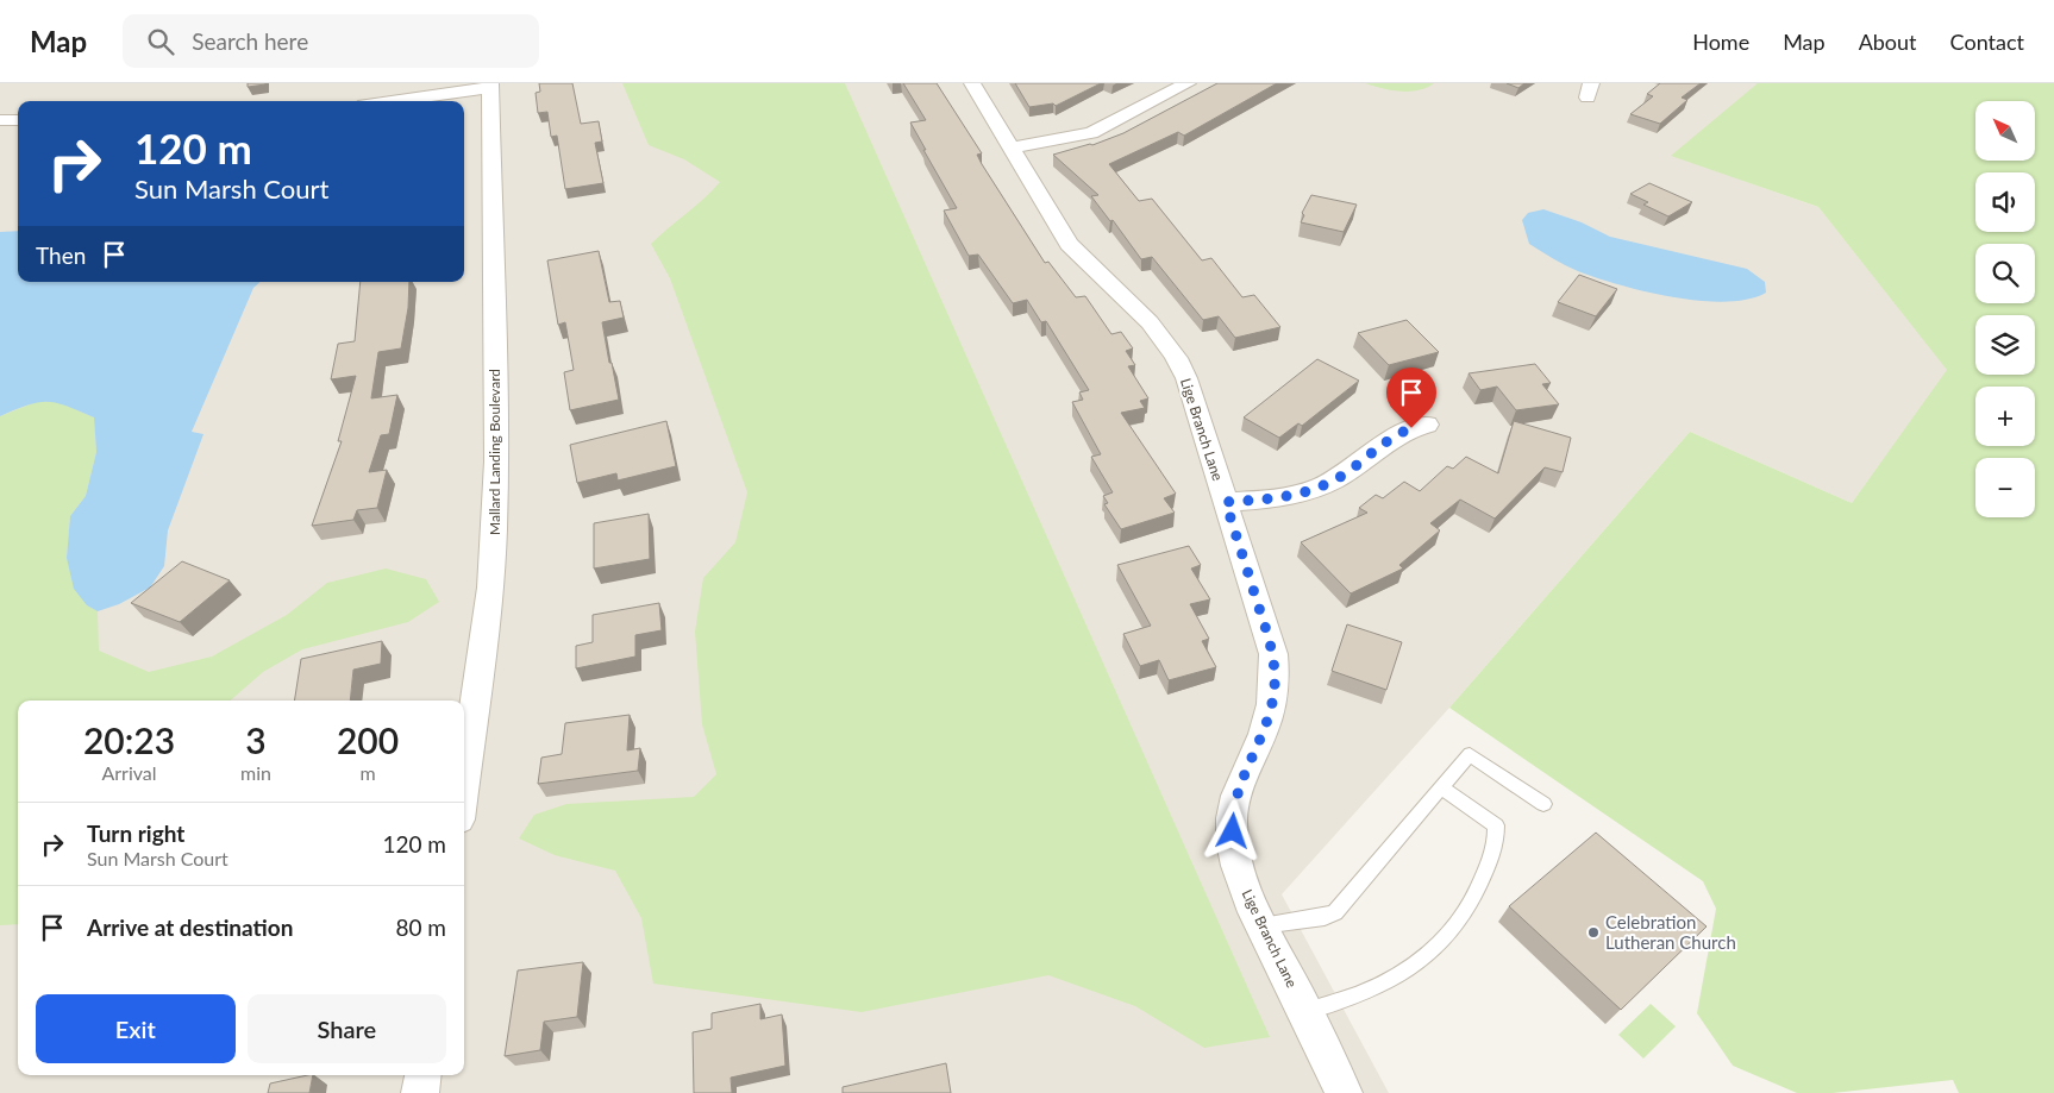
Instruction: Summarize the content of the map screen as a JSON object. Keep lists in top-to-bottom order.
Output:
{
  "streets": {
    "street": ["Lige Branch Lane", "Mallard Landing Boulevard"]
  },
  "places": ["Celebration Lutheran Church"],
  "north": "top left",
  "page": {
    "header": "Map",
    "search": "Search here",
    "nav": [
      "Home",
      "Map",
      "About",
      "Contact"
    ],
    "map_buttons": ["+", "−"],
    "turn": ["120 m", "Sun Marsh Court"],
    "then": "Then",
    "eta": [
      "20:23",
      "Arrival",
      "3",
      "min",
      "200",
      "m"
    ],
    "list": [
      {
        "name": "Turn right",
        "note": "Sun Marsh Court",
        "value": "120 m"
      },
      {
        "name": "Arrive at destination",
        "value": "80 m"
      }
    ],
    "buttons": ["Exit", "Share"]
  }
}
